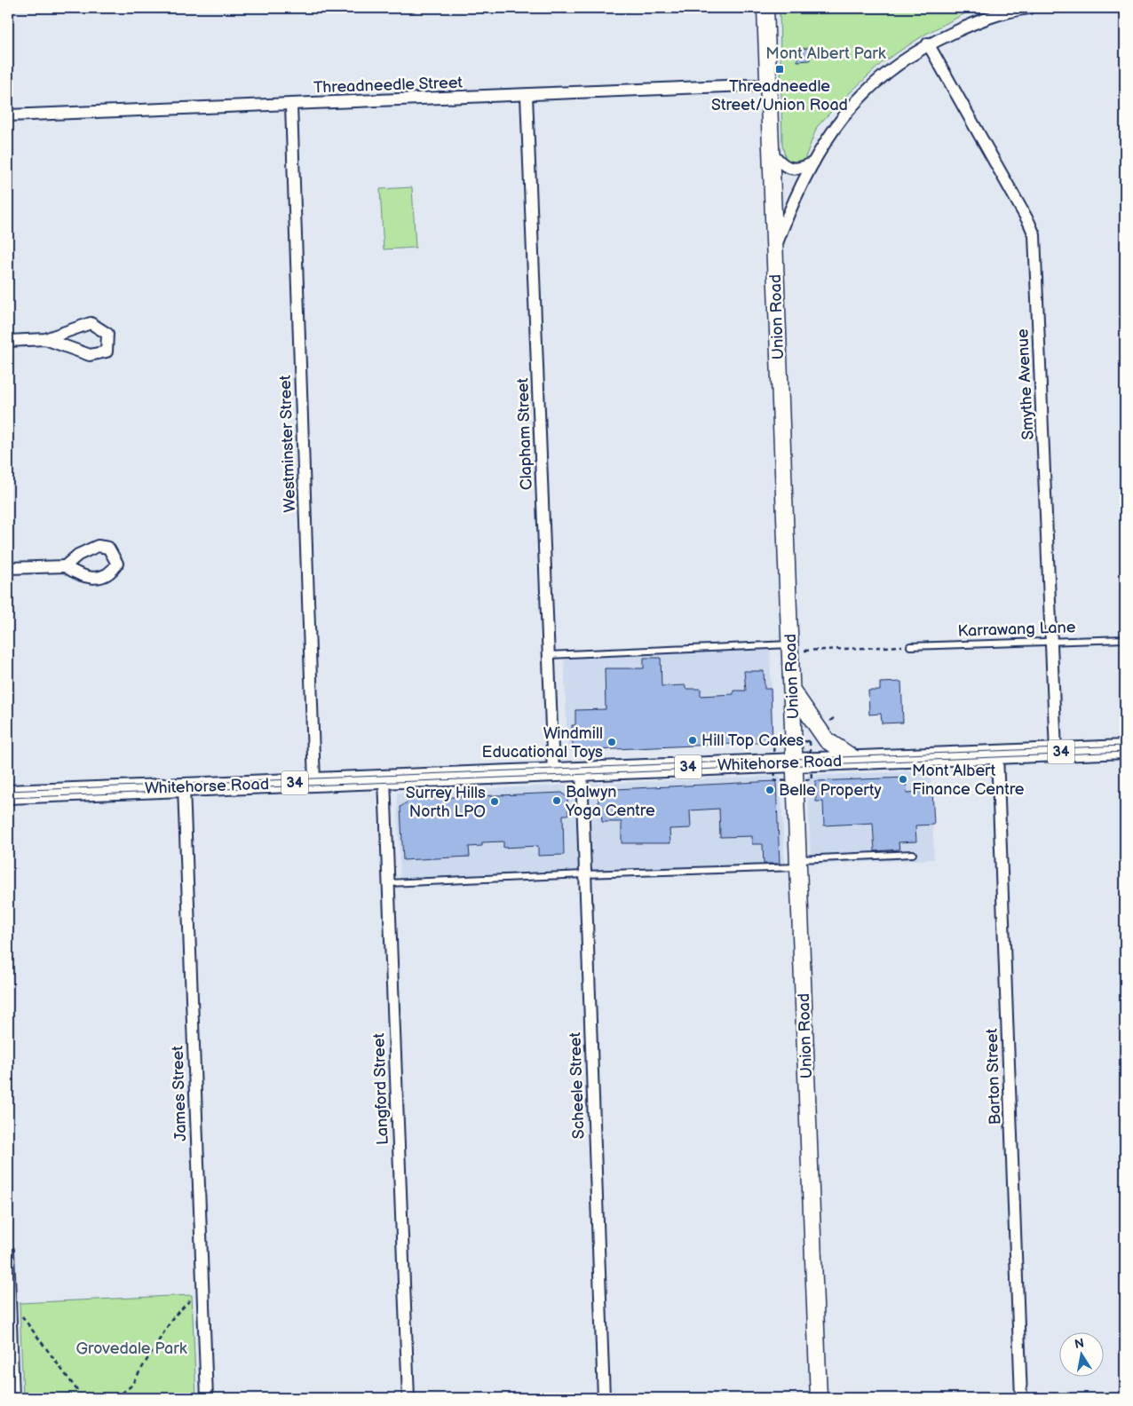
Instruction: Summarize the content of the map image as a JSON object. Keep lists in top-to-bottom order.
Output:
{
  "streets": {
    "main road": ["Union Road", "34", "Whitehorse Road"],
    "street": [
      "Threadneedle Street",
      "Smythe Avenue",
      "Clapham Street",
      "Westminster Street",
      "Barton Street",
      "Scheele Street",
      "Langford Street",
      "James Street"
    ],
    "lane": ["Karrawang Lane"]
  },
  "crossings": [
    ["Threadneedle Street", "Union Road"],
    ["Threadneedle Street", "Clapham Street"],
    ["Threadneedle Street", "Westminster Street"],
    ["Union Road", "Whitehorse Road"],
    ["Smythe Avenue", "Karrawang Lane"],
    ["Smythe Avenue", "Whitehorse Road"],
    ["Clapham Street", "Whitehorse Road"],
    ["Westminster Street", "Whitehorse Road"],
    ["Whitehorse Road", "Barton Street"],
    ["Whitehorse Road", "Scheele Street"],
    ["Whitehorse Road", "Langford Street"],
    ["Whitehorse Road", "James Street"]
  ],
  "parks": ["Mont Albert Park", "Grovedale Park"],
  "places": {
    "transit": ["Threadneedle Street/Union Road"],
    "other": [
      "Hill Top Cakes",
      "Windmill Educational Toys",
      "Mont Albert Finance Centre",
      "Belle Property",
      "Balwyn Yoga Centre",
      "Surrey Hills North LPO"
    ]
  },
  "north": "top"
}
